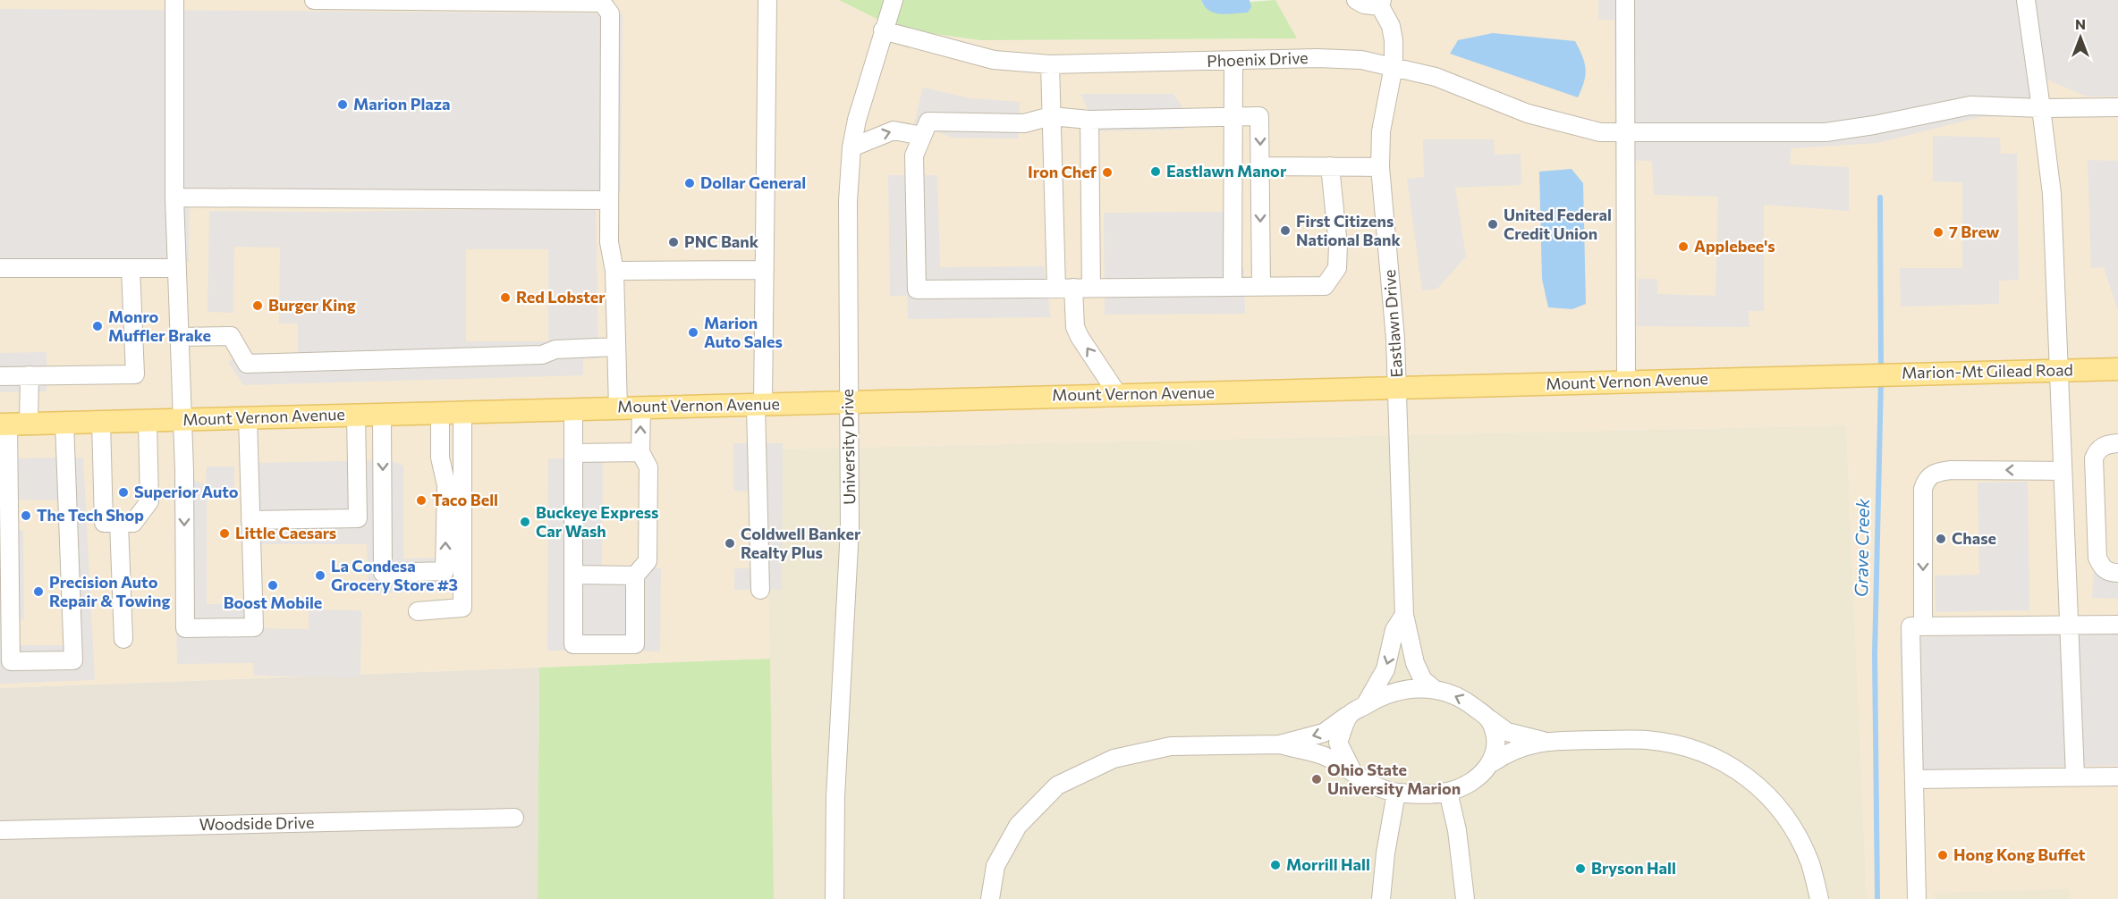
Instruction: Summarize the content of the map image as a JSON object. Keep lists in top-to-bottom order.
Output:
{
  "streets": {
    "main road": ["Marion-Mt Gilead Road", "Mount Vernon Avenue"],
    "street": [
      "Phoenix Drive",
      "Eastlawn Drive",
      "University Drive",
      "Woodside Drive"
    ]
  },
  "crossings": [
    ["Phoenix Drive", "Eastlawn Drive"],
    ["Phoenix Drive", "University Drive"],
    ["Eastlawn Drive", "Mount Vernon Avenue"],
    ["Marion-Mt Gilead Road", "Mount Vernon Avenue"],
    ["Mount Vernon Avenue", "University Drive"]
  ],
  "water": ["Grave Creek"],
  "places": [
    "Marion Plaza",
    "Eastlawn Manor",
    "Iron Chef",
    "Dollar General",
    "United Federal Credit Union",
    "First Citizens National Bank",
    "7 Brew",
    "PNC Bank",
    "Applebee's",
    "Red Lobster",
    "Burger King",
    "Monro Muffler Brake",
    "Marion Auto Sales",
    "Superior Auto",
    "Taco Bell",
    "The Tech Shop",
    "Buckeye Express Car Wash",
    "Little Caesars",
    "Chase",
    "Coldwell Banker Realty Plus",
    "La Condesa Grocery Store #3",
    "Boost Mobile",
    "Precision Auto Repair & Towing",
    "Ohio State University Marion",
    "Hong Kong Buffet",
    "Morrill Hall",
    "Bryson Hall"
  ],
  "north": "top"
}
